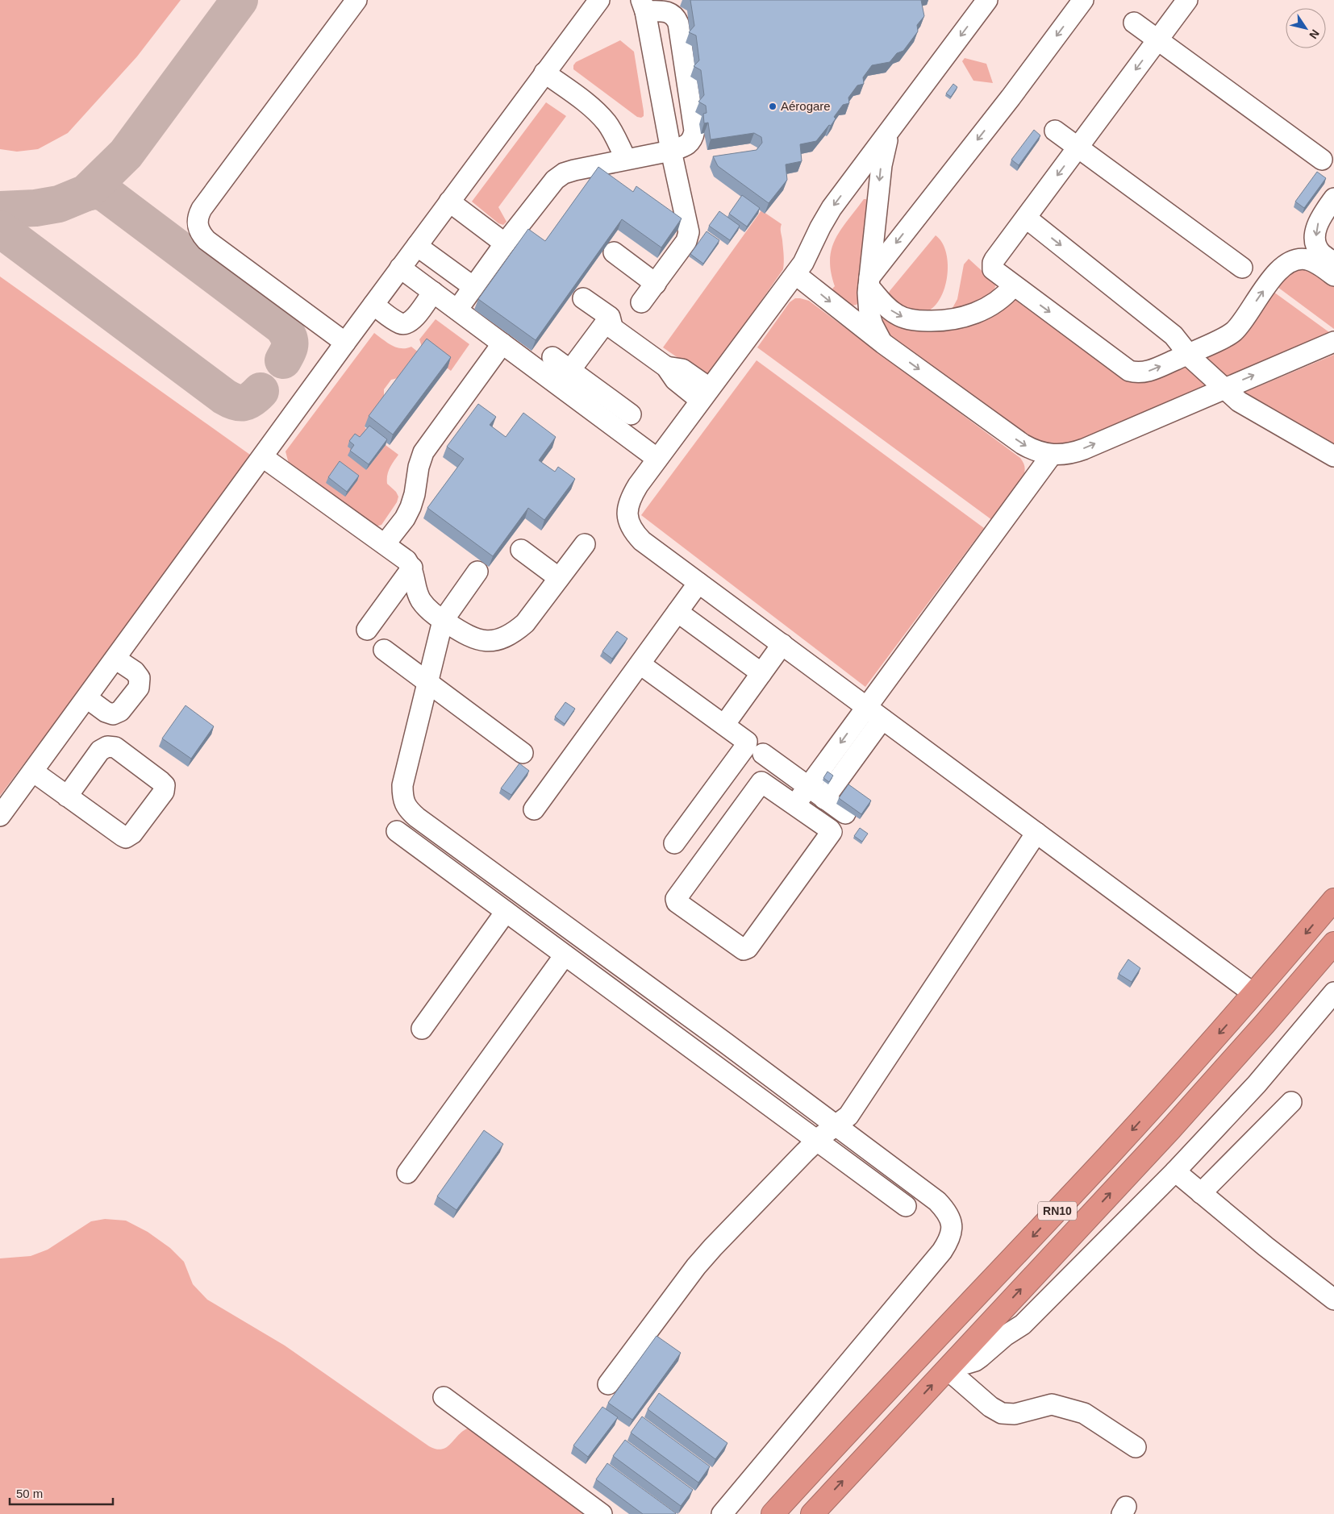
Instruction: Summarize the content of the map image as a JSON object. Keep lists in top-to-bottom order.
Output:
{
  "streets": {
    "highway": ["RN10"]
  },
  "places": ["Aérogare"],
  "scale_bar": "50 m",
  "north": "bottom right"
}
